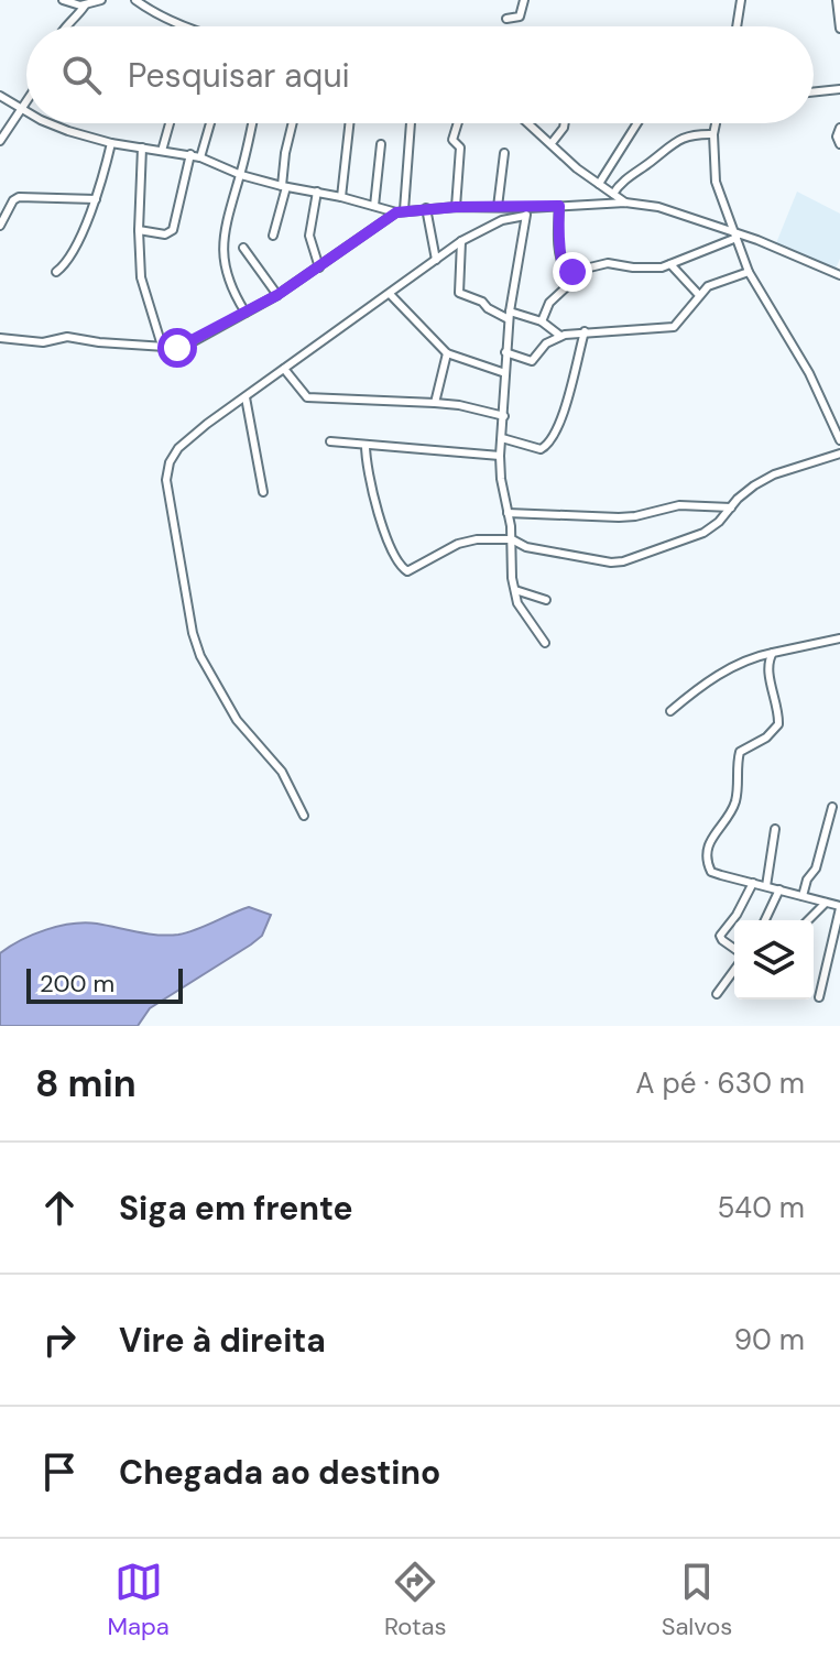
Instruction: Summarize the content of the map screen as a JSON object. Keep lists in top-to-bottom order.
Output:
{
  "scale_bar": "200 m",
  "page": {
    "search": "Pesquisar aqui",
    "scale": "200 m",
    "heading": ["8 min", "A pé · 630 m"],
    "list": [
      ["Siga em frente", "540 m"],
      ["Vire à direita", "90 m"],
      "Chegada ao destino"
    ],
    "nav": ["Mapa", "Rotas", "Salvos"]
  }
}
